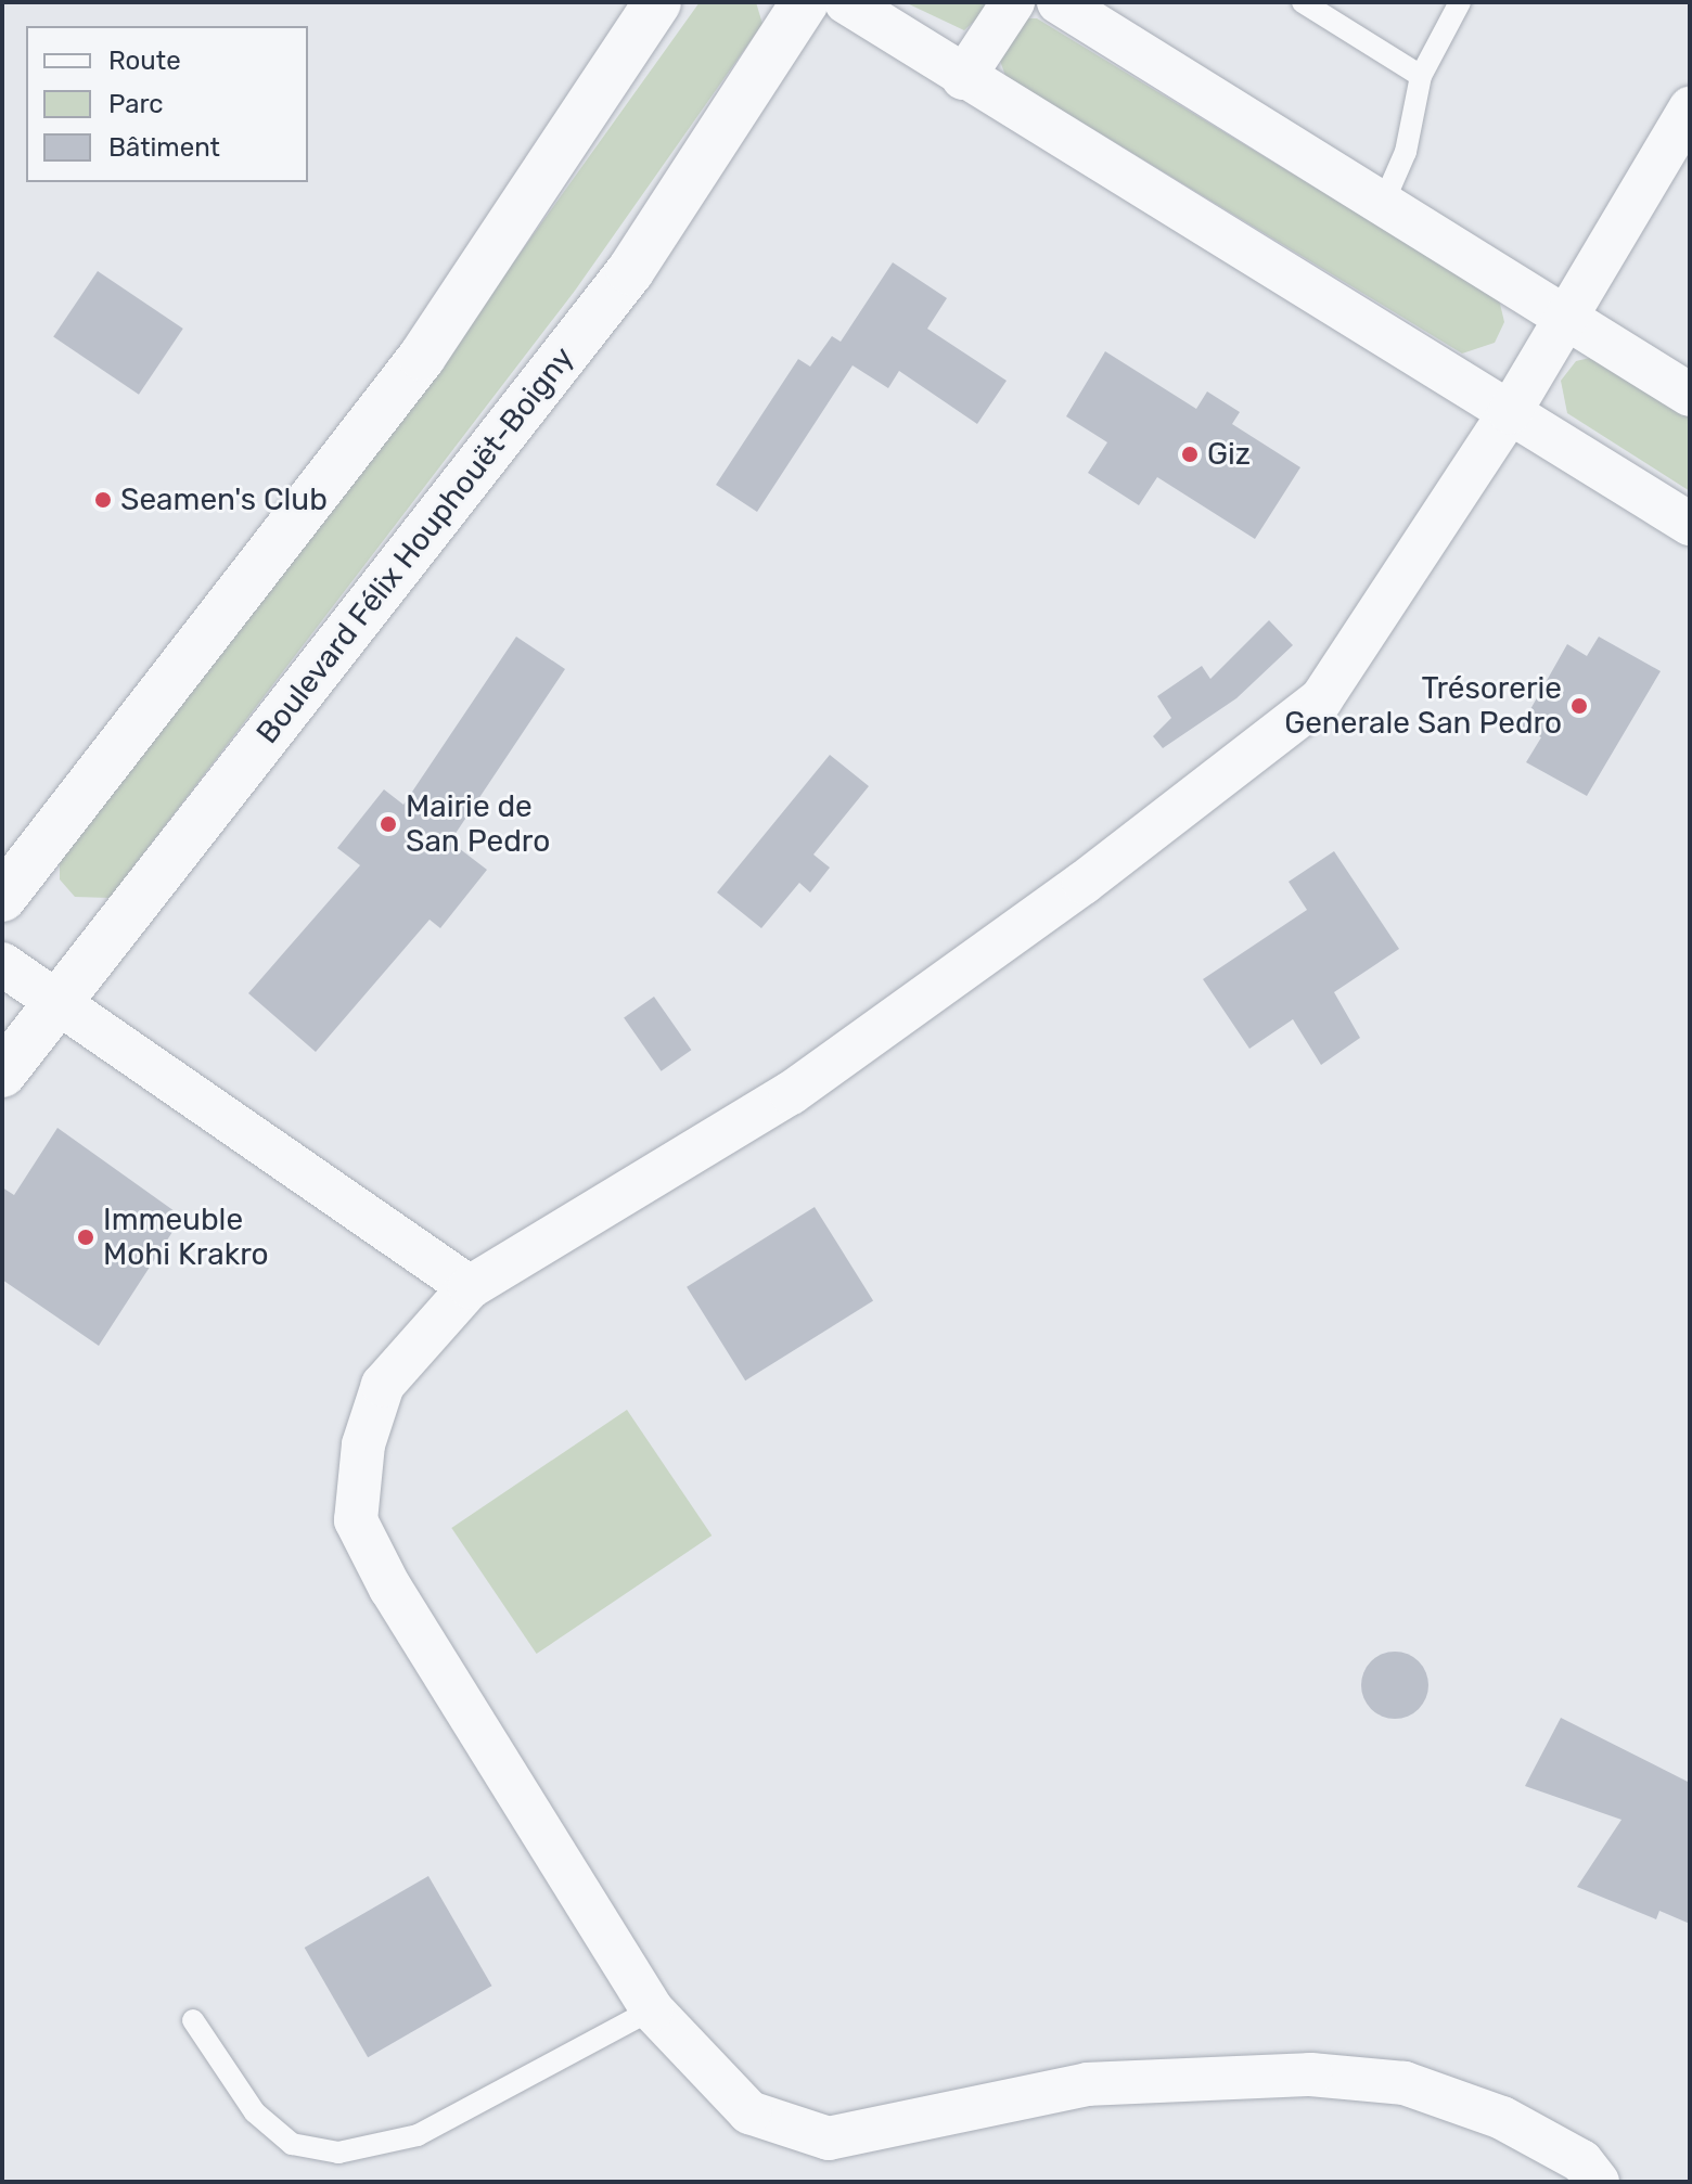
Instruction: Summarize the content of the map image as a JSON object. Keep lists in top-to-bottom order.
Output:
{
  "streets": {
    "street": ["Boulevard Félix Houphouët-Boigny"]
  },
  "places": [
    "Giz",
    "Seamen's Club",
    "Trésorerie Generale San Pedro",
    "Mairie de San Pedro",
    "Immeuble Mohi Krakro"
  ],
  "legend": ["Route", "Parc", "Bâtiment"]
}
